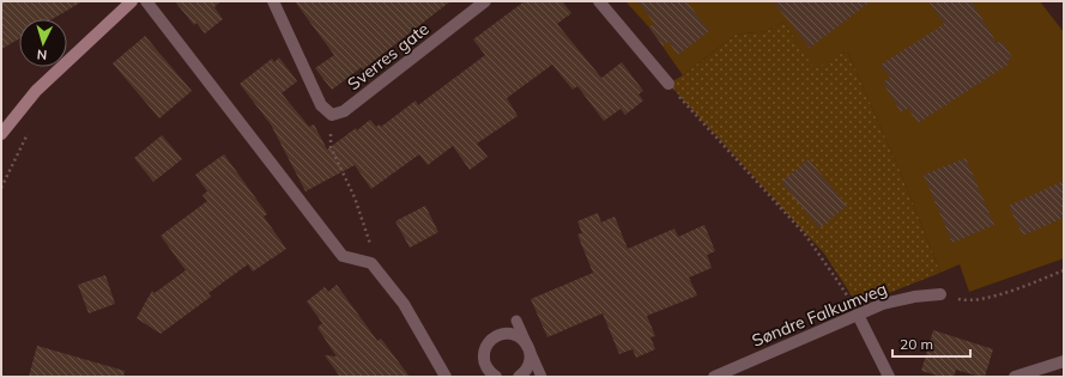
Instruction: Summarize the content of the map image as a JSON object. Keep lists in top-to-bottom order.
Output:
{
  "streets": {
    "street": ["Sverres gate", "Søndre Falkumveg"]
  },
  "scale_bar": "20 m",
  "north": "bottom"
}
